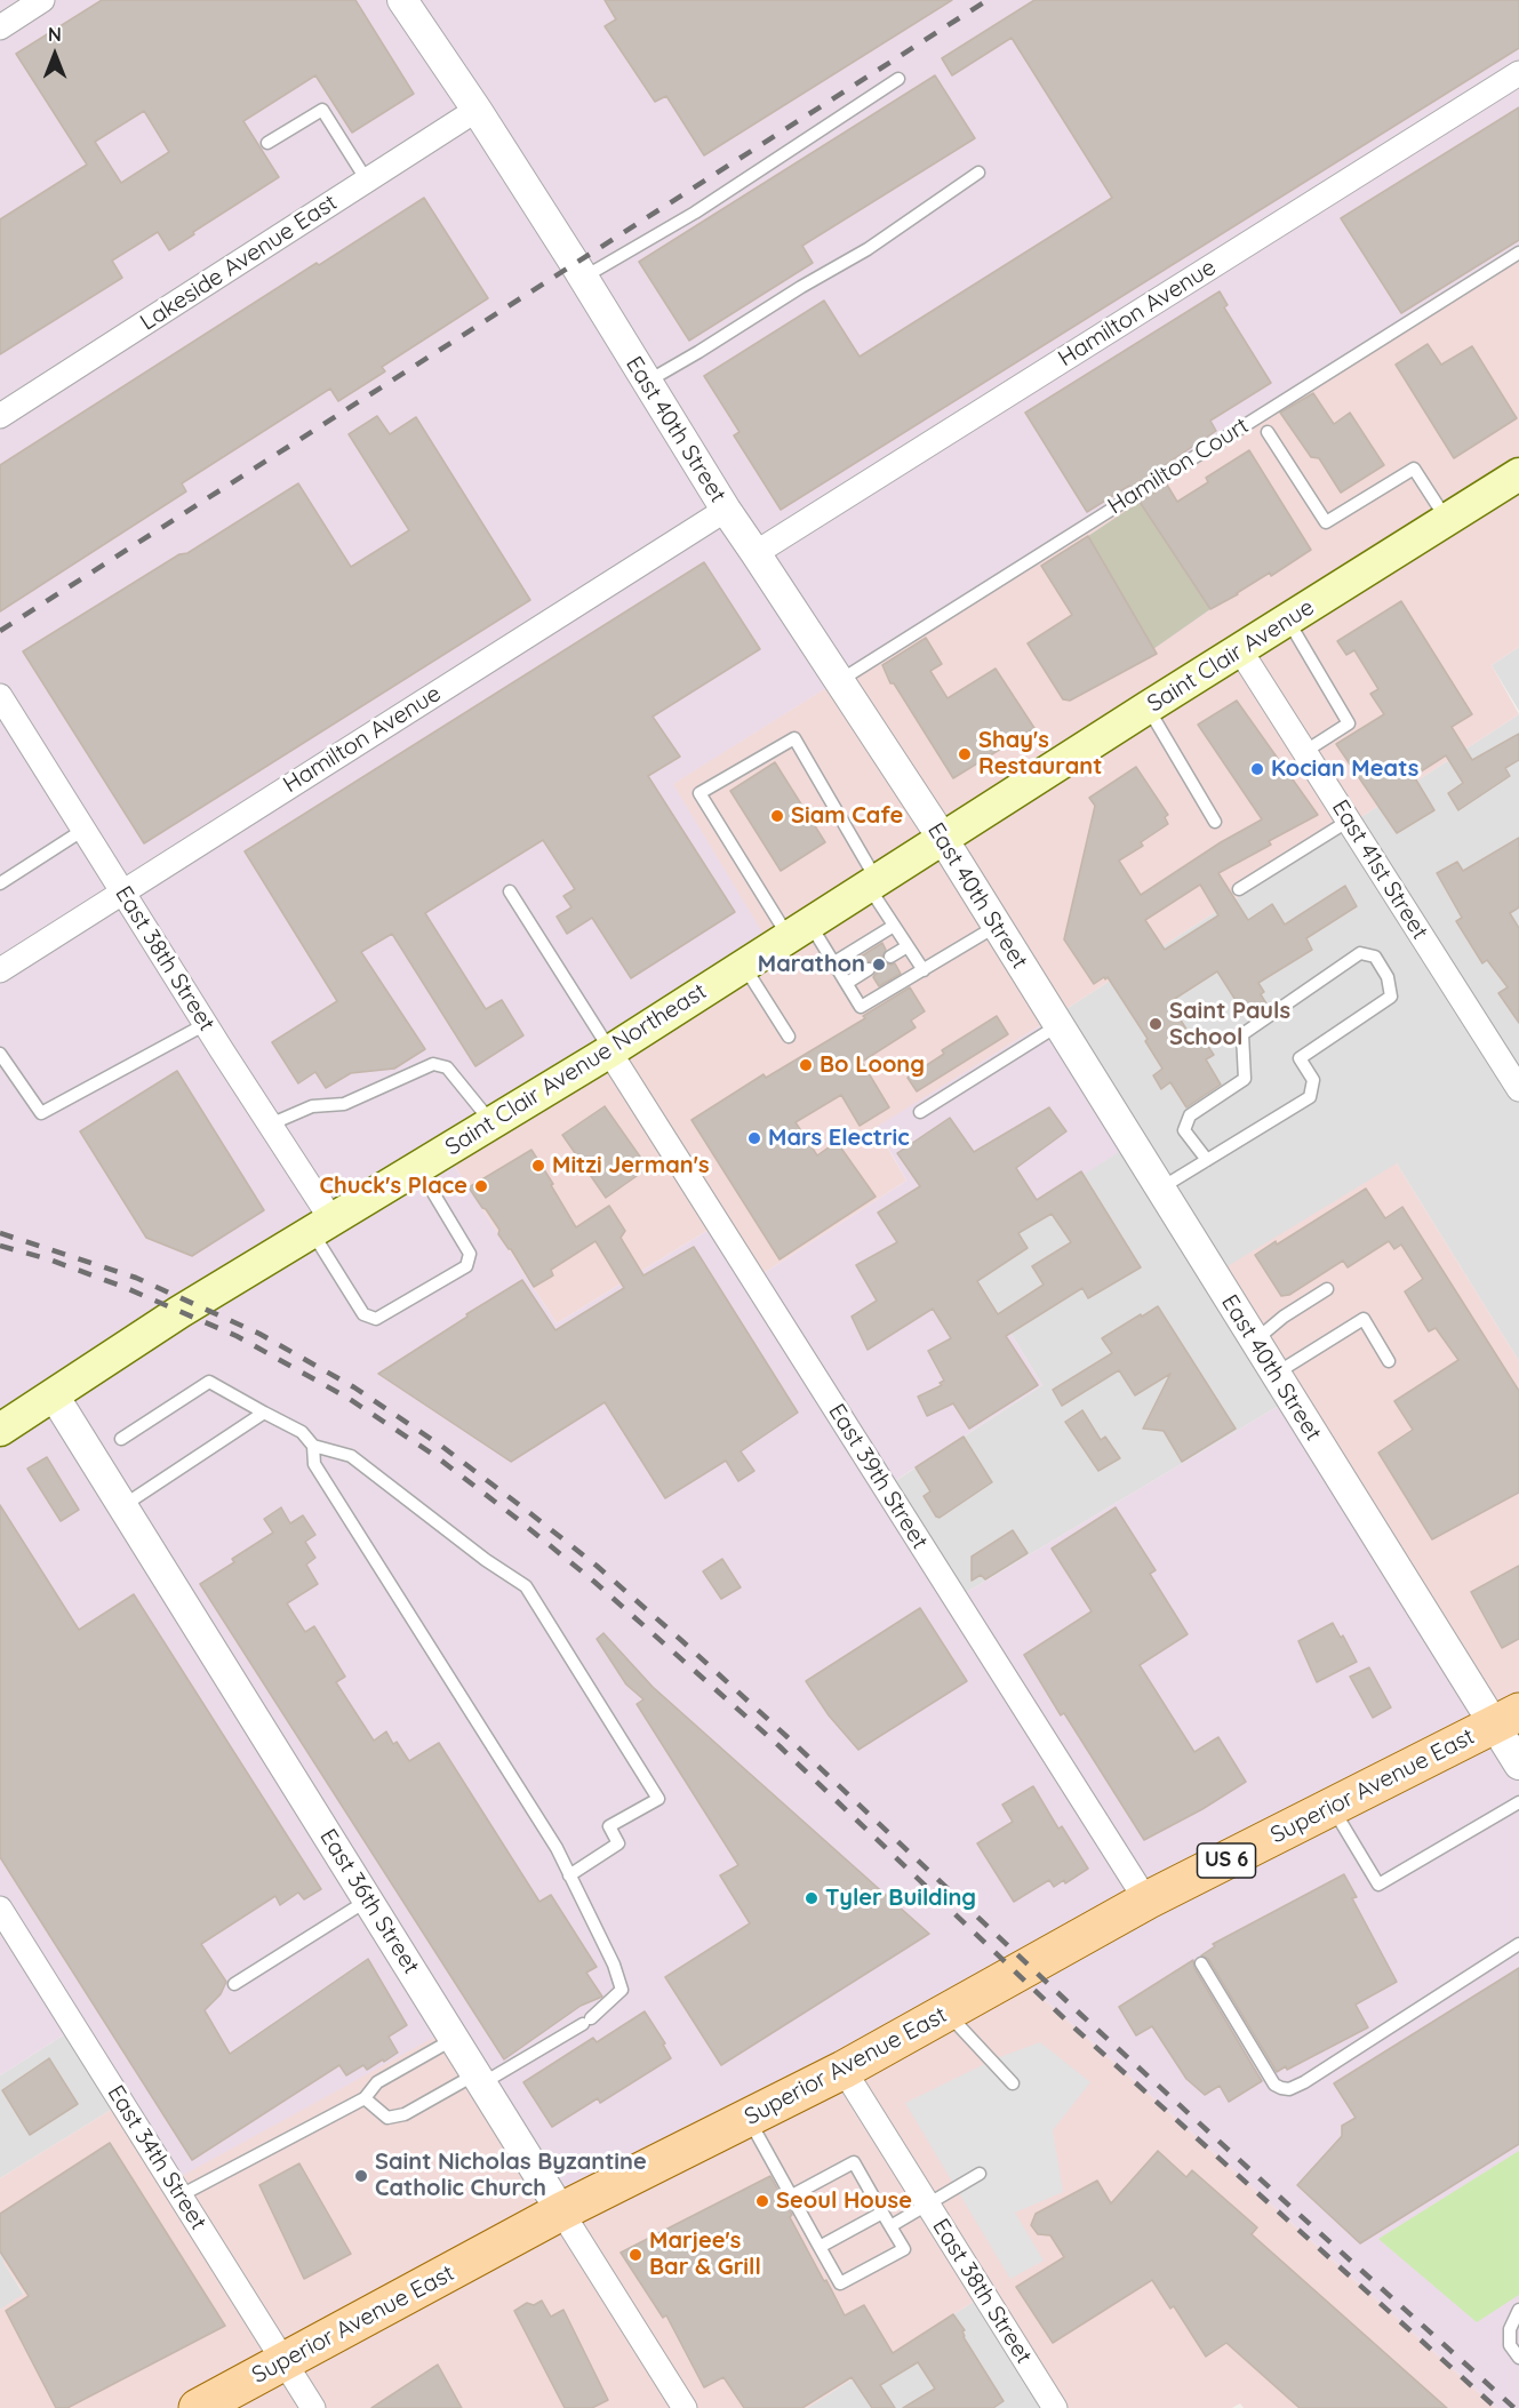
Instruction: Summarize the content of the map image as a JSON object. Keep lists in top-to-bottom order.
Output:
{
  "streets": {
    "main road": [
      "Saint Clair Avenue",
      "Saint Clair Avenue Northeast",
      "Superior Avenue East",
      "US 6"
    ],
    "street": [
      "Lakeside Avenue East",
      "Hamilton Avenue",
      "East 40th Street",
      "East 41st Street",
      "East 38th Street",
      "East 39th Street",
      "East 36th Street",
      "East 34th Street"
    ],
    "lane": ["Hamilton Court"]
  },
  "crossings": [
    ["Lakeside Avenue East", "East 40th Street"],
    ["Hamilton Avenue", "East 40th Street"],
    ["Hamilton Avenue", "East 38th Street"],
    ["East 40th Street", "Hamilton Court"],
    ["East 40th Street", "Saint Clair Avenue"],
    ["East 40th Street", "Saint Clair Avenue Northeast"],
    ["East 40th Street", "Superior Avenue East"],
    ["Saint Clair Avenue", "East 41st Street"],
    ["Saint Clair Avenue", "Saint Clair Avenue Northeast"],
    ["East 38th Street", "Saint Clair Avenue Northeast"],
    ["East 38th Street", "Superior Avenue East"],
    ["Saint Clair Avenue Northeast", "East 39th Street"],
    ["Saint Clair Avenue Northeast", "East 36th Street"],
    ["East 39th Street", "Superior Avenue East"],
    ["Superior Avenue East", "East 36th Street"],
    ["Superior Avenue East", "East 34th Street"]
  ],
  "places": [
    "Shay's Restaurant",
    "Kocian Meats",
    "Siam Cafe",
    "Marathon",
    "Saint Pauls School",
    "Bo Loong",
    "Mars Electric",
    "Mitzi Jerman's",
    "Chuck's Place",
    "Tyler Building",
    "Saint Nicholas Byzantine Catholic Church",
    "Seoul House",
    "Marjee's Bar & Grill"
  ],
  "north": "top"
}
